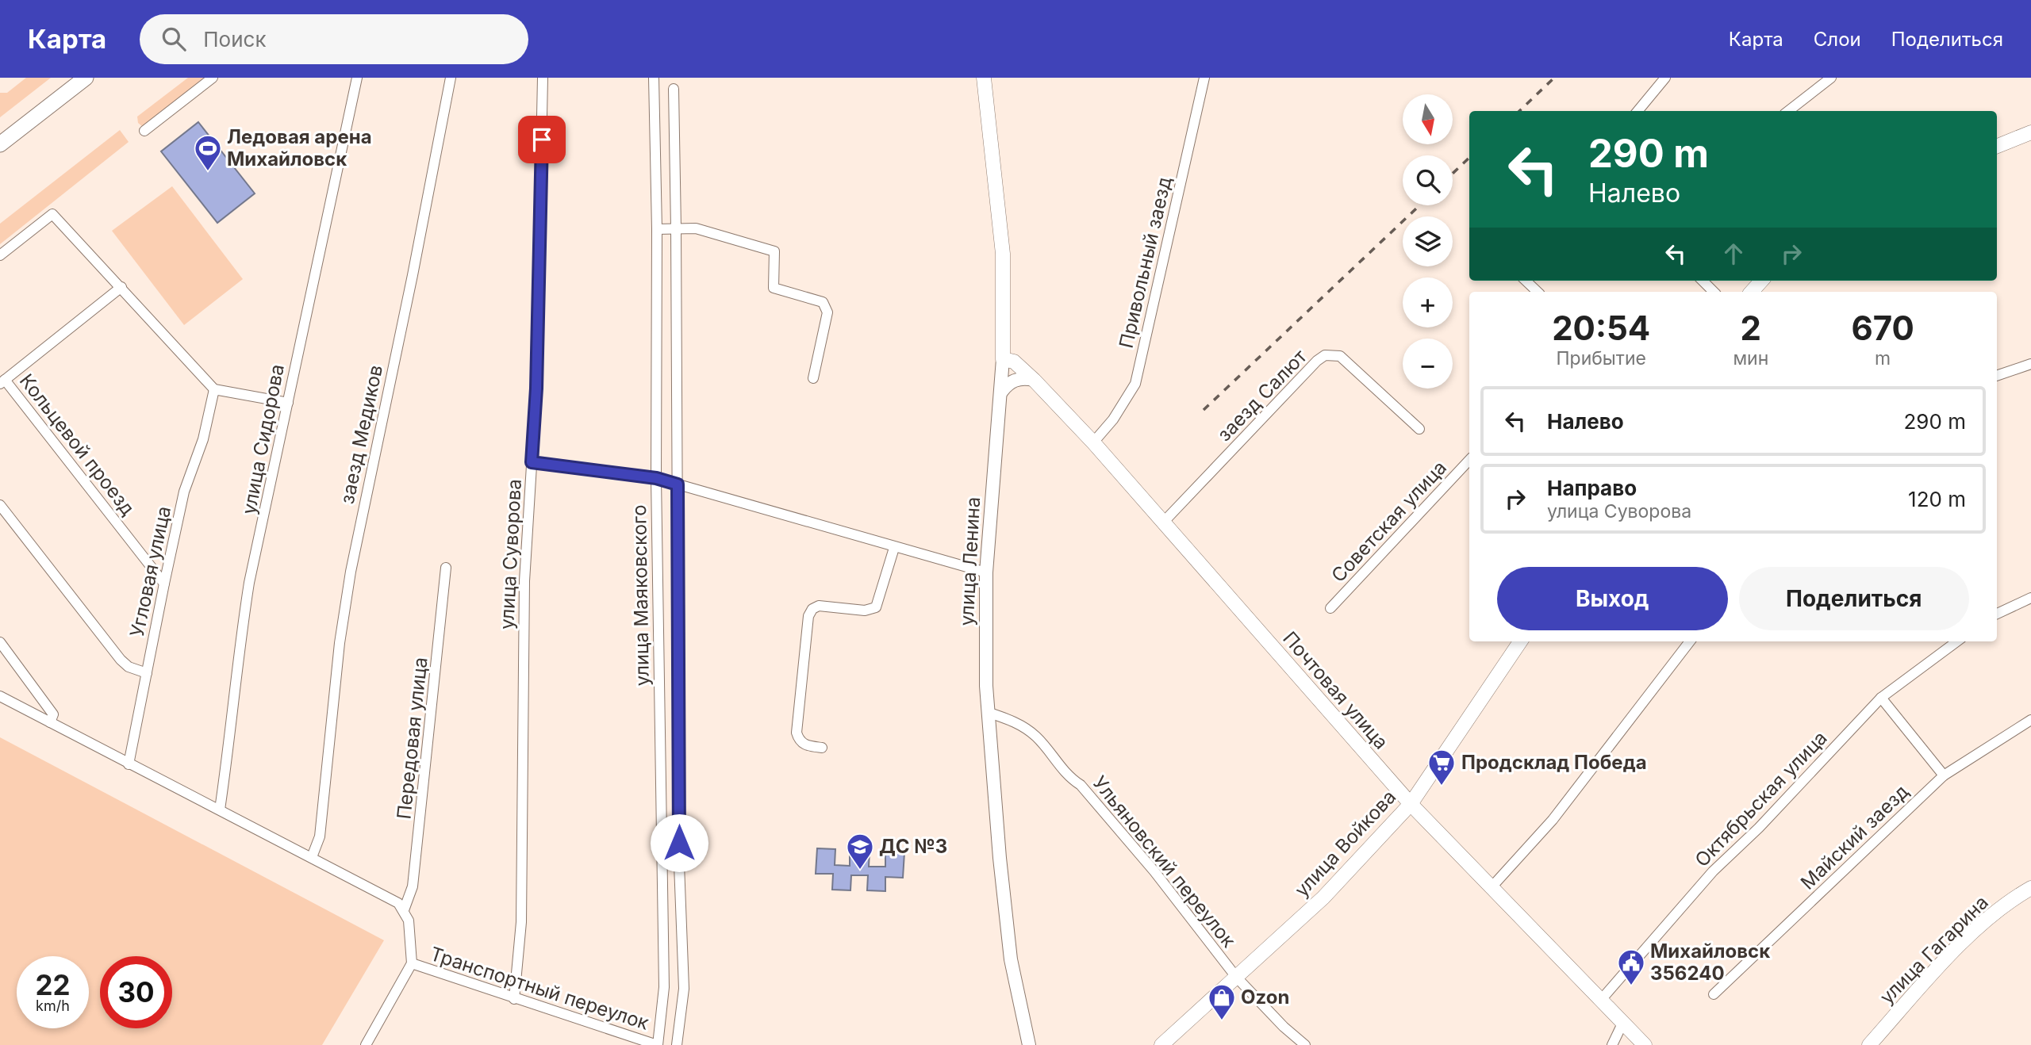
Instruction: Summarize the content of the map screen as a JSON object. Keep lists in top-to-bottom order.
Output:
{
  "streets": {
    "main road": [
      "улица Ленина",
      "Почтовая улица",
      "улица Войкова",
      "улица Гагарина"
    ],
    "street": [
      "Привольный заезд",
      "заезд Салют",
      "заезд Медиков",
      "улица Сидорова",
      "Кольцевой проезд",
      "Советская улица",
      "улица Суворова",
      "Угловая улица",
      "улица Маяковского",
      "Передовая улица",
      "Октябрьская улица",
      "Майский заезд",
      "Ульяновский переулок",
      "Транспортный переулок"
    ]
  },
  "crossings": [
    ["Привольный заезд", "Почтовая улица"],
    ["заезд Салют", "Почтовая улица"],
    ["Кольцевой проезд", "Угловая улица"],
    ["улица Суворова", "Транспортный переулок"],
    ["улица Ленина", "Почтовая улица"],
    ["улица Ленина", "Ульяновский переулок"],
    ["улица Маяковского", "Транспортный переулок"],
    ["Почтовая улица", "Октябрьская улица"],
    ["Почтовая улица", "улица Войкова"],
    ["улица Войкова", "Ульяновский переулок"]
  ],
  "places": {
    "sports": ["Ледовая арена Михайловск"],
    "supermarket": ["Продсклад Победа"],
    "school or university": ["ДС №3"],
    "public building": ["Михайловск 356240"],
    "shop": ["Ozon"]
  },
  "north": "bottom",
  "page": {
    "header": "Карта",
    "search": "Поиск",
    "nav": ["Карта", "Слои", "Поделиться"],
    "map_buttons": ["+", "−"],
    "turn": ["290 m", "Налево"],
    "eta": [
      "20:54",
      "Прибытие",
      "2",
      "мин",
      "670",
      "m"
    ],
    "list": [
      {
        "name": "Налево",
        "value": "290 m"
      },
      {
        "name": "Направо",
        "note": "улица Суворова",
        "value": "120 m"
      }
    ],
    "buttons": ["Выход", "Поделиться"],
    "speed": "22 km/h",
    "limit": "30"
  }
}
